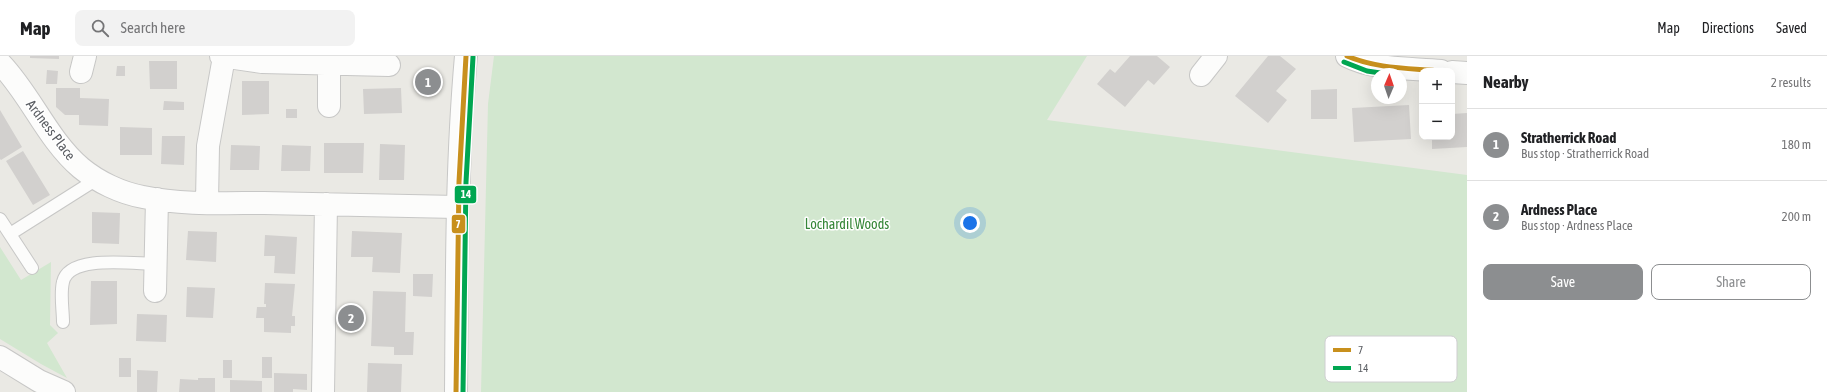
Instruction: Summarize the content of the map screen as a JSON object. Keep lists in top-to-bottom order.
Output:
{
  "streets": {
    "street": ["Ardness Place"]
  },
  "parks": ["Lochardil Woods"],
  "lines": ["transit line 7", "transit line 14"],
  "legend": ["7", "14"],
  "north": "top",
  "page": {
    "header": "Map",
    "search": "Search here",
    "nav": ["Map", "Directions", "Saved"],
    "heading": ["Nearby", "2 results"],
    "pins": ["1", "2"],
    "map_buttons": ["+", "−"],
    "list": [
      {
        "mark": "1",
        "name": "Stratherrick Road",
        "note": "Bus stop · Stratherrick Road",
        "value": "180 m"
      },
      {
        "mark": "2",
        "name": "Ardness Place",
        "note": "Bus stop · Ardness Place",
        "value": "200 m"
      }
    ],
    "buttons": ["Save", "Share"]
  }
}
